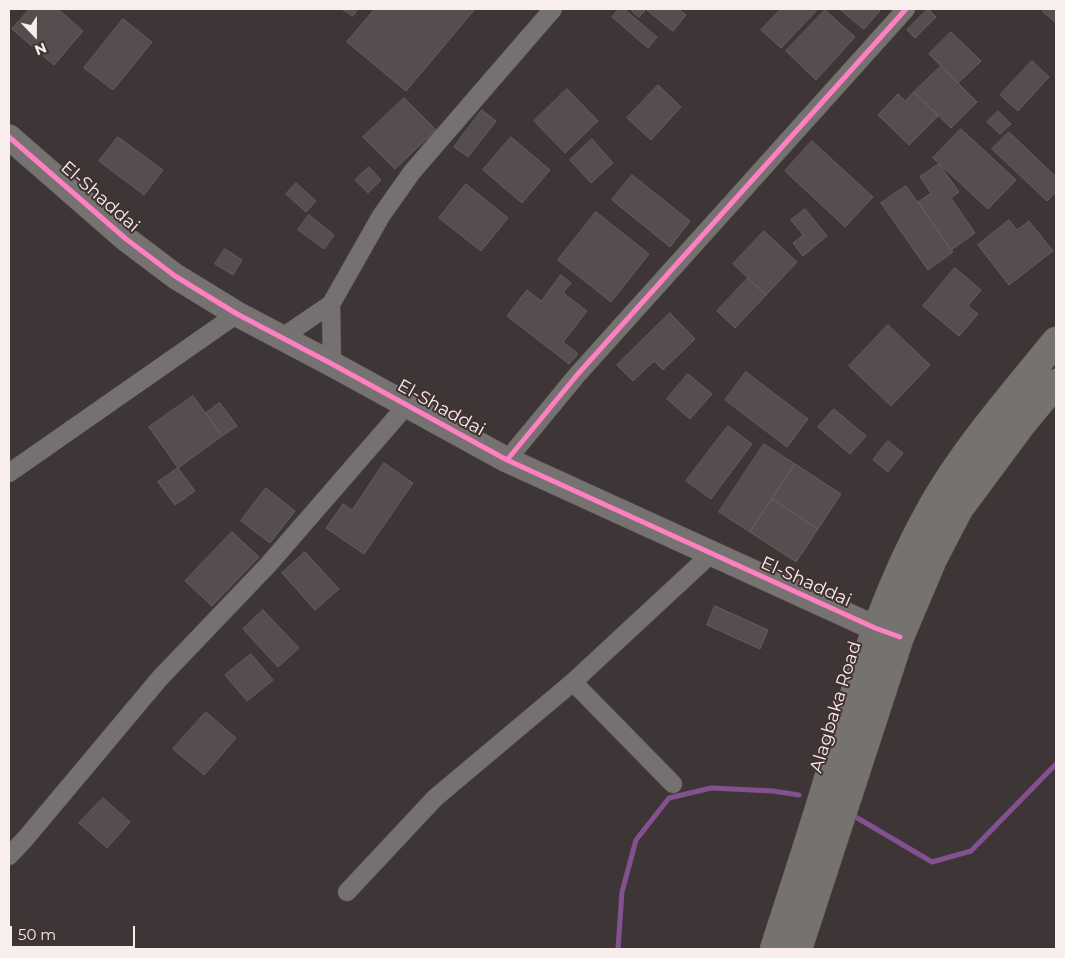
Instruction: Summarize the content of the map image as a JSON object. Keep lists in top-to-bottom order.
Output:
{
  "streets": {
    "main road": ["Alagbaka Road"],
    "street": ["El-Shaddai"]
  },
  "crossings": [
    ["El-Shaddai", "Alagbaka Road"]
  ],
  "scale_bar": "50 m",
  "north": "bottom"
}
